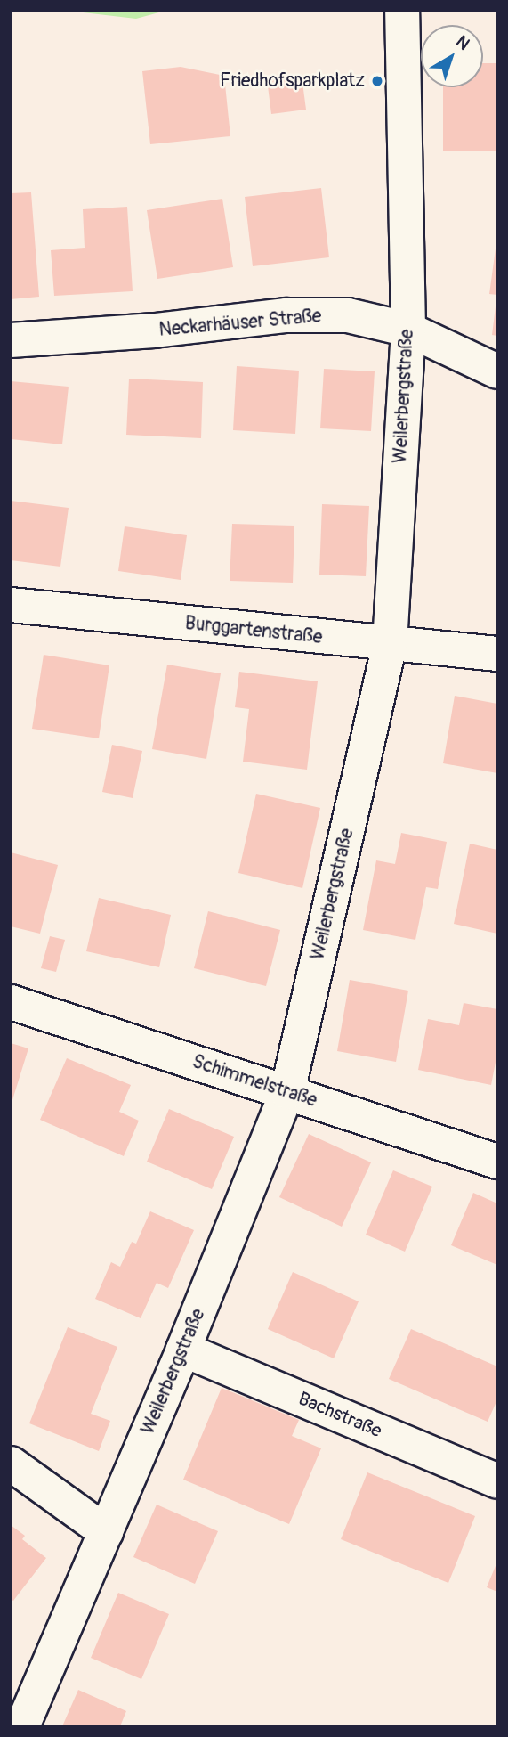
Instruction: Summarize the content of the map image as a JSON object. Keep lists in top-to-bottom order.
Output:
{
  "streets": {
    "street": [
      "Neckarhäuser Straße",
      "Weilerbergstraße",
      "Burggartenstraße",
      "Schimmelstraße",
      "Bachstraße"
    ]
  },
  "crossings": [
    ["Neckarhäuser Straße", "Weilerbergstraße"],
    ["Weilerbergstraße", "Burggartenstraße"],
    ["Weilerbergstraße", "Schimmelstraße"],
    ["Weilerbergstraße", "Bachstraße"]
  ],
  "places": ["Friedhofsparkplatz"],
  "north": "top right"
}
